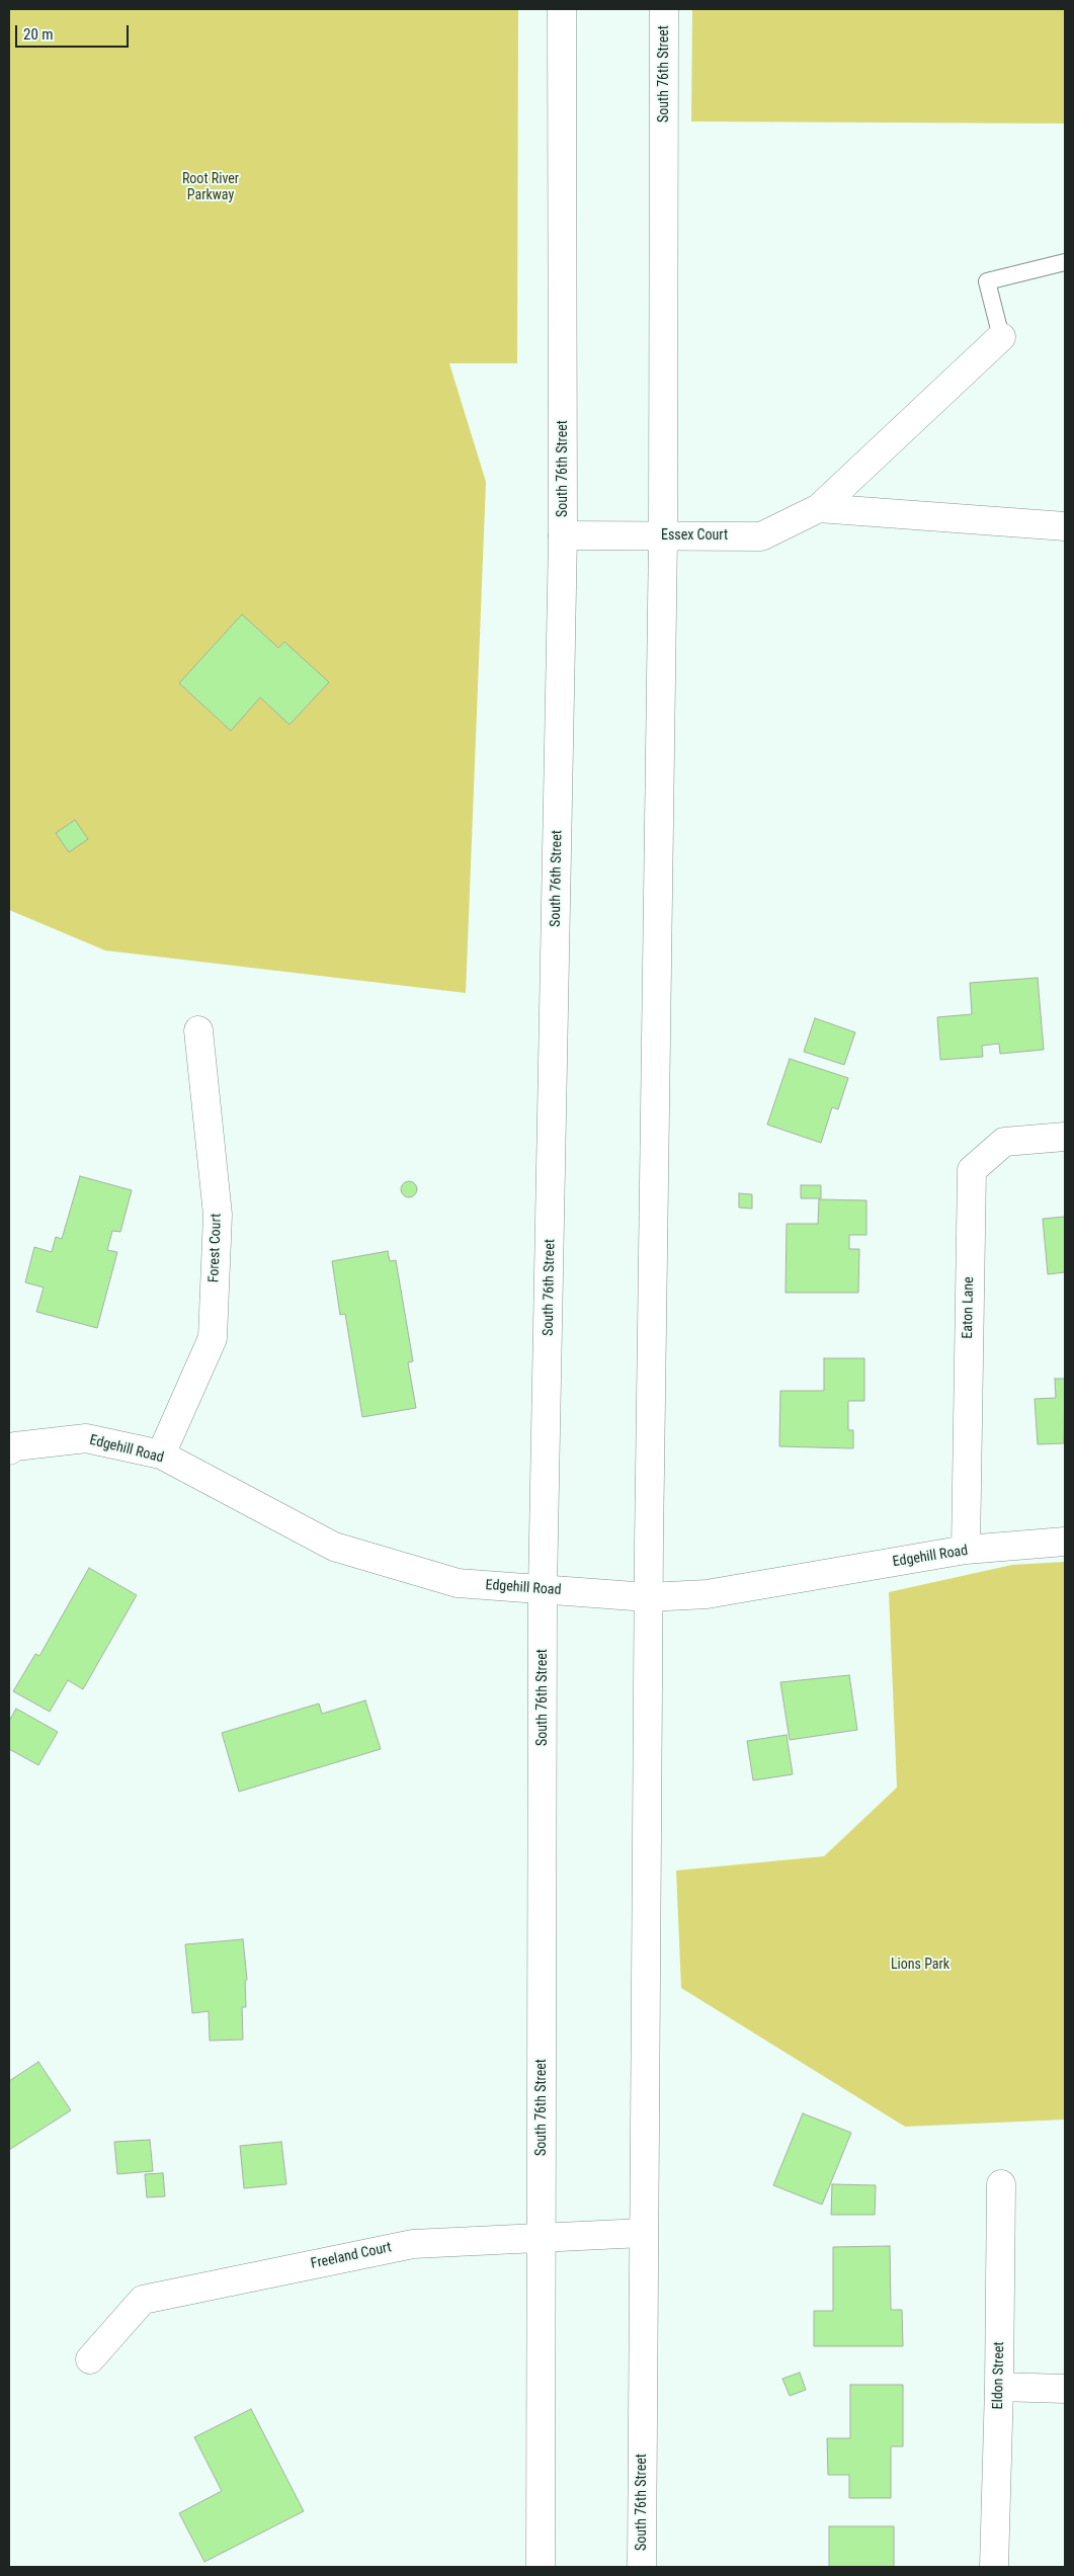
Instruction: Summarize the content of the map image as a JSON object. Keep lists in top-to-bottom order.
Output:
{
  "streets": {
    "main road": [
      "South 76th Street",
      "Essex Court",
      "Forest Court",
      "Eaton Lane",
      "Edgehill Road",
      "Freeland Court",
      "Eldon Street"
    ]
  },
  "crossings": [
    ["South 76th Street", "Essex Court"],
    ["South 76th Street", "Edgehill Road"],
    ["South 76th Street", "Freeland Court"],
    ["Forest Court", "Edgehill Road"],
    ["Eaton Lane", "Edgehill Road"]
  ],
  "parks": ["Root River Parkway", "Lions Park"],
  "scale_bar": "20 m"
}
